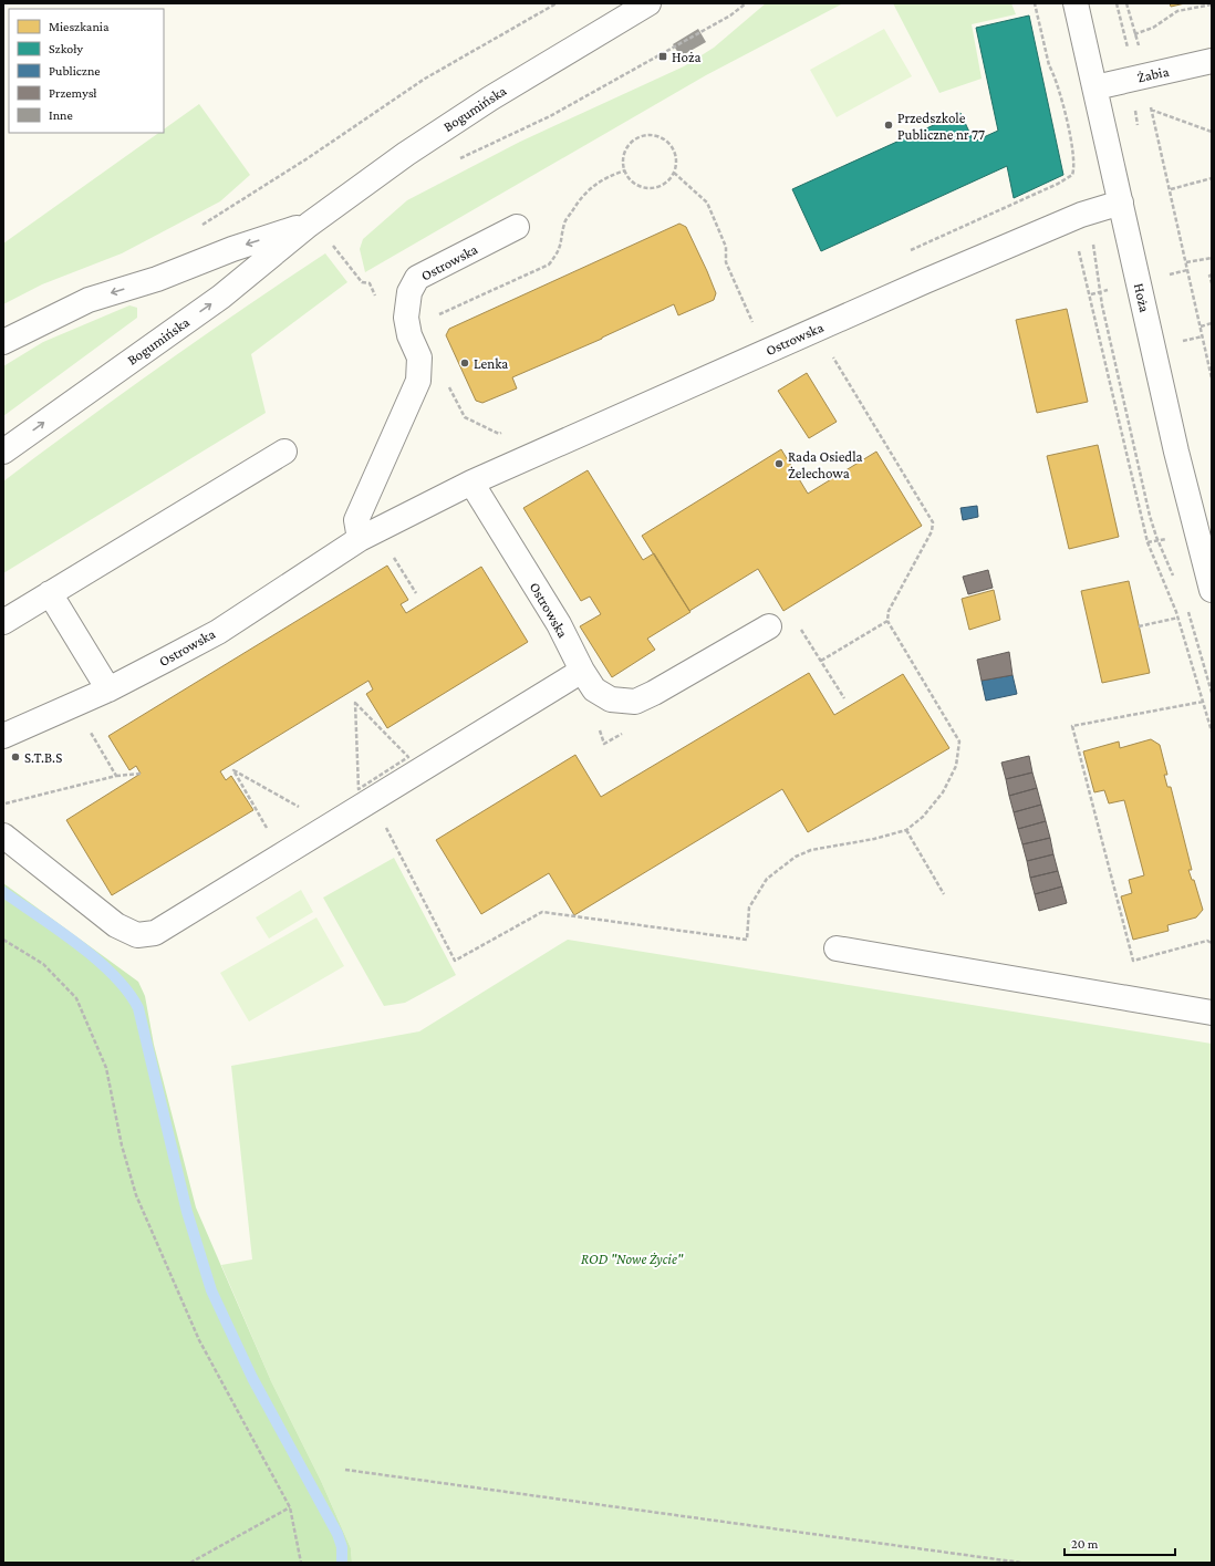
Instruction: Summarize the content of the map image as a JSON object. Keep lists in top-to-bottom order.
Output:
{
  "streets": {
    "street": [
      "Żabia",
      "Bogumińska",
      "Ostrowska",
      "Hoża"
    ]
  },
  "crossings": [
    ["Żabia", "Hoża"],
    ["Ostrowska", "Hoża"]
  ],
  "parks": ["ROD \"Nowe Życie\""],
  "places": {
    "transit": ["Hoża"],
    "other": [
      "Przedszkole Publiczne nr 77",
      "Lenka",
      "Rada Osiedla Żelechowa",
      "S.T.B.S"
    ]
  },
  "legend": [
    "Mieszkania",
    "Szkoły",
    "Publiczne",
    "Przemysł",
    "Inne"
  ],
  "scale_bar": "20 m"
}
